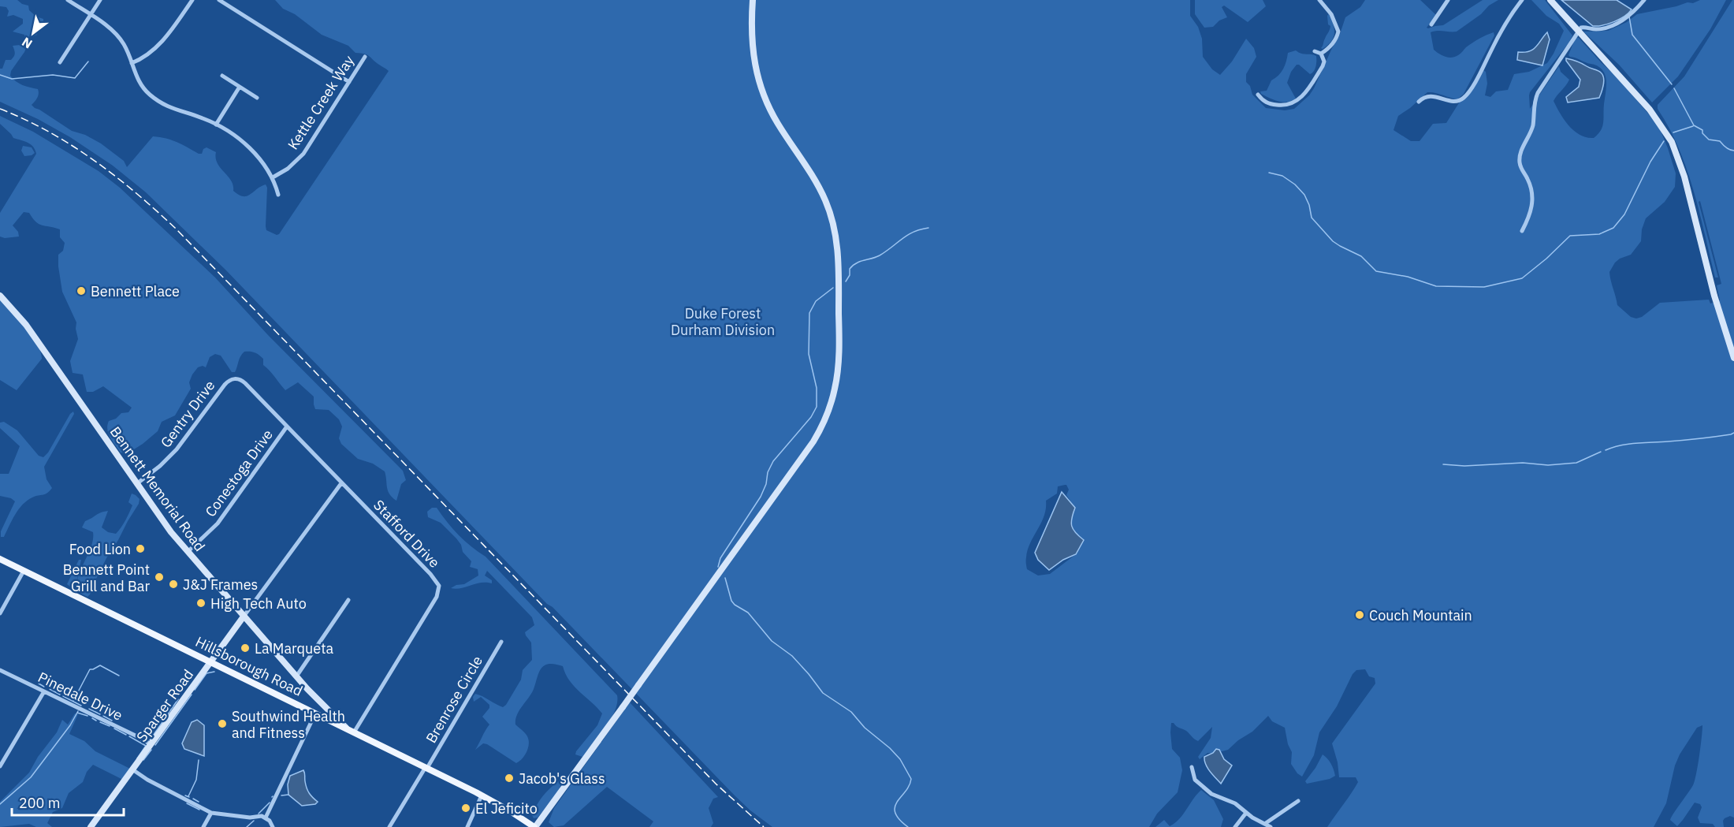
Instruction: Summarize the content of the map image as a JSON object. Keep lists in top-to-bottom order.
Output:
{
  "streets": {
    "main road": ["Hillsborough Road"],
    "street": [
      "Kettle Creek Way",
      "Gentry Drive",
      "Conestoga Drive",
      "Bennett Memorial Road",
      "Stafford Drive",
      "Pinedale Drive",
      "Brenrose Circle",
      "Sparger Road"
    ]
  },
  "crossings": [
    ["Gentry Drive", "Bennett Memorial Road"],
    ["Gentry Drive", "Stafford Drive"],
    ["Conestoga Drive", "Bennett Memorial Road"],
    ["Conestoga Drive", "Stafford Drive"],
    ["Bennett Memorial Road", "Hillsborough Road"],
    ["Bennett Memorial Road", "Sparger Road"],
    ["Stafford Drive", "Hillsborough Road"],
    ["Stafford Drive", "Sparger Road"],
    ["Hillsborough Road", "Brenrose Circle"],
    ["Hillsborough Road", "Sparger Road"],
    ["Pinedale Drive", "Sparger Road"]
  ],
  "parks": ["Duke Forest Durham Division"],
  "places": [
    "Bennett Place",
    "Food Lion",
    "Bennett Point Grill and Bar",
    "J&J Frames",
    "High Tech Auto",
    "Couch Mountain",
    "La Marqueta",
    "Southwind Health and Fitness",
    "Jacob's Glass",
    "El Jeficito"
  ],
  "scale_bar": "200 m",
  "north": "bottom left"
}
